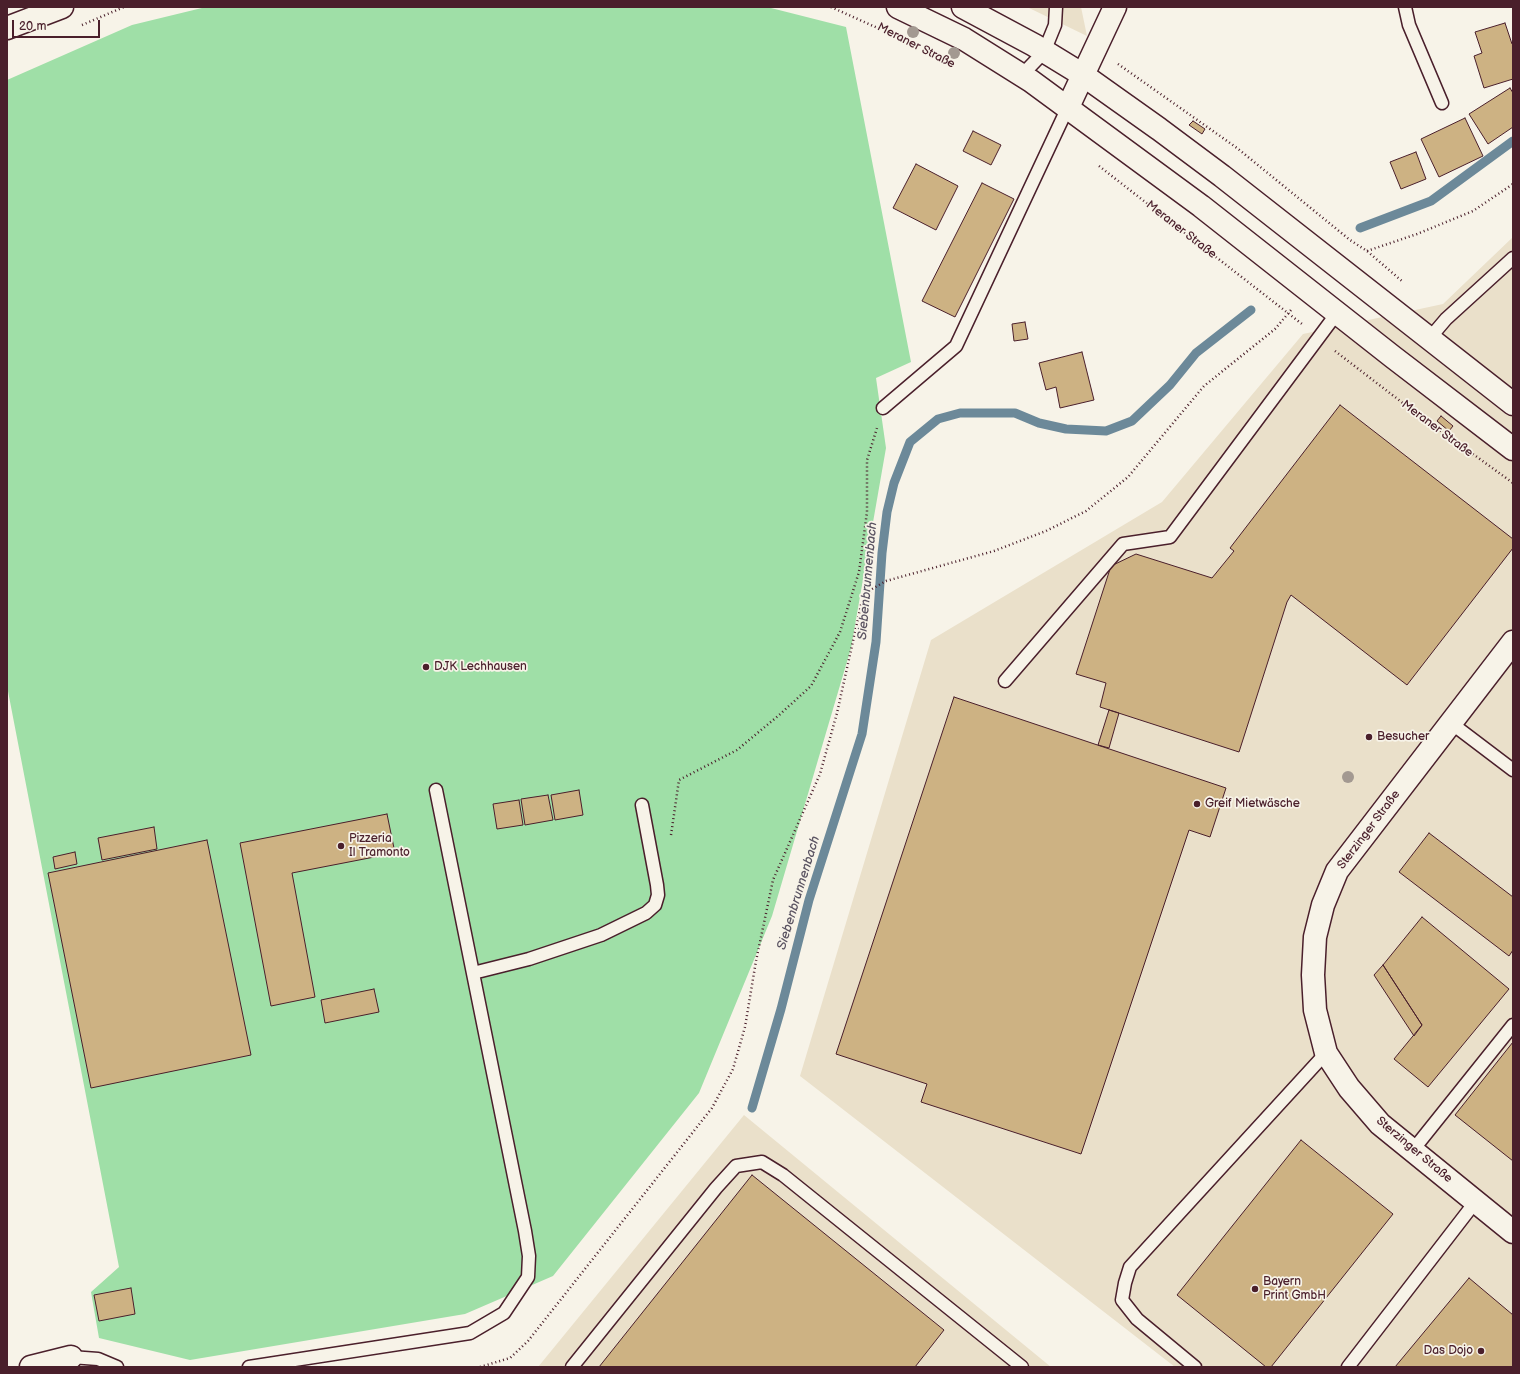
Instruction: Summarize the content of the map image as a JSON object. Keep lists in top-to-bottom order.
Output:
{
  "streets": {
    "main road": ["Sterzinger Straße"],
    "path": ["Meraner Straße"]
  },
  "water": ["Siebenbrunnenbach"],
  "places": [
    "DJK Lechhausen",
    "Besucher",
    "Greif Mietwäsche",
    "Pizzeria Il Tramonto",
    "Bayern Print GmbH",
    "Das Dojo"
  ],
  "scale_bar": "20 m"
}
